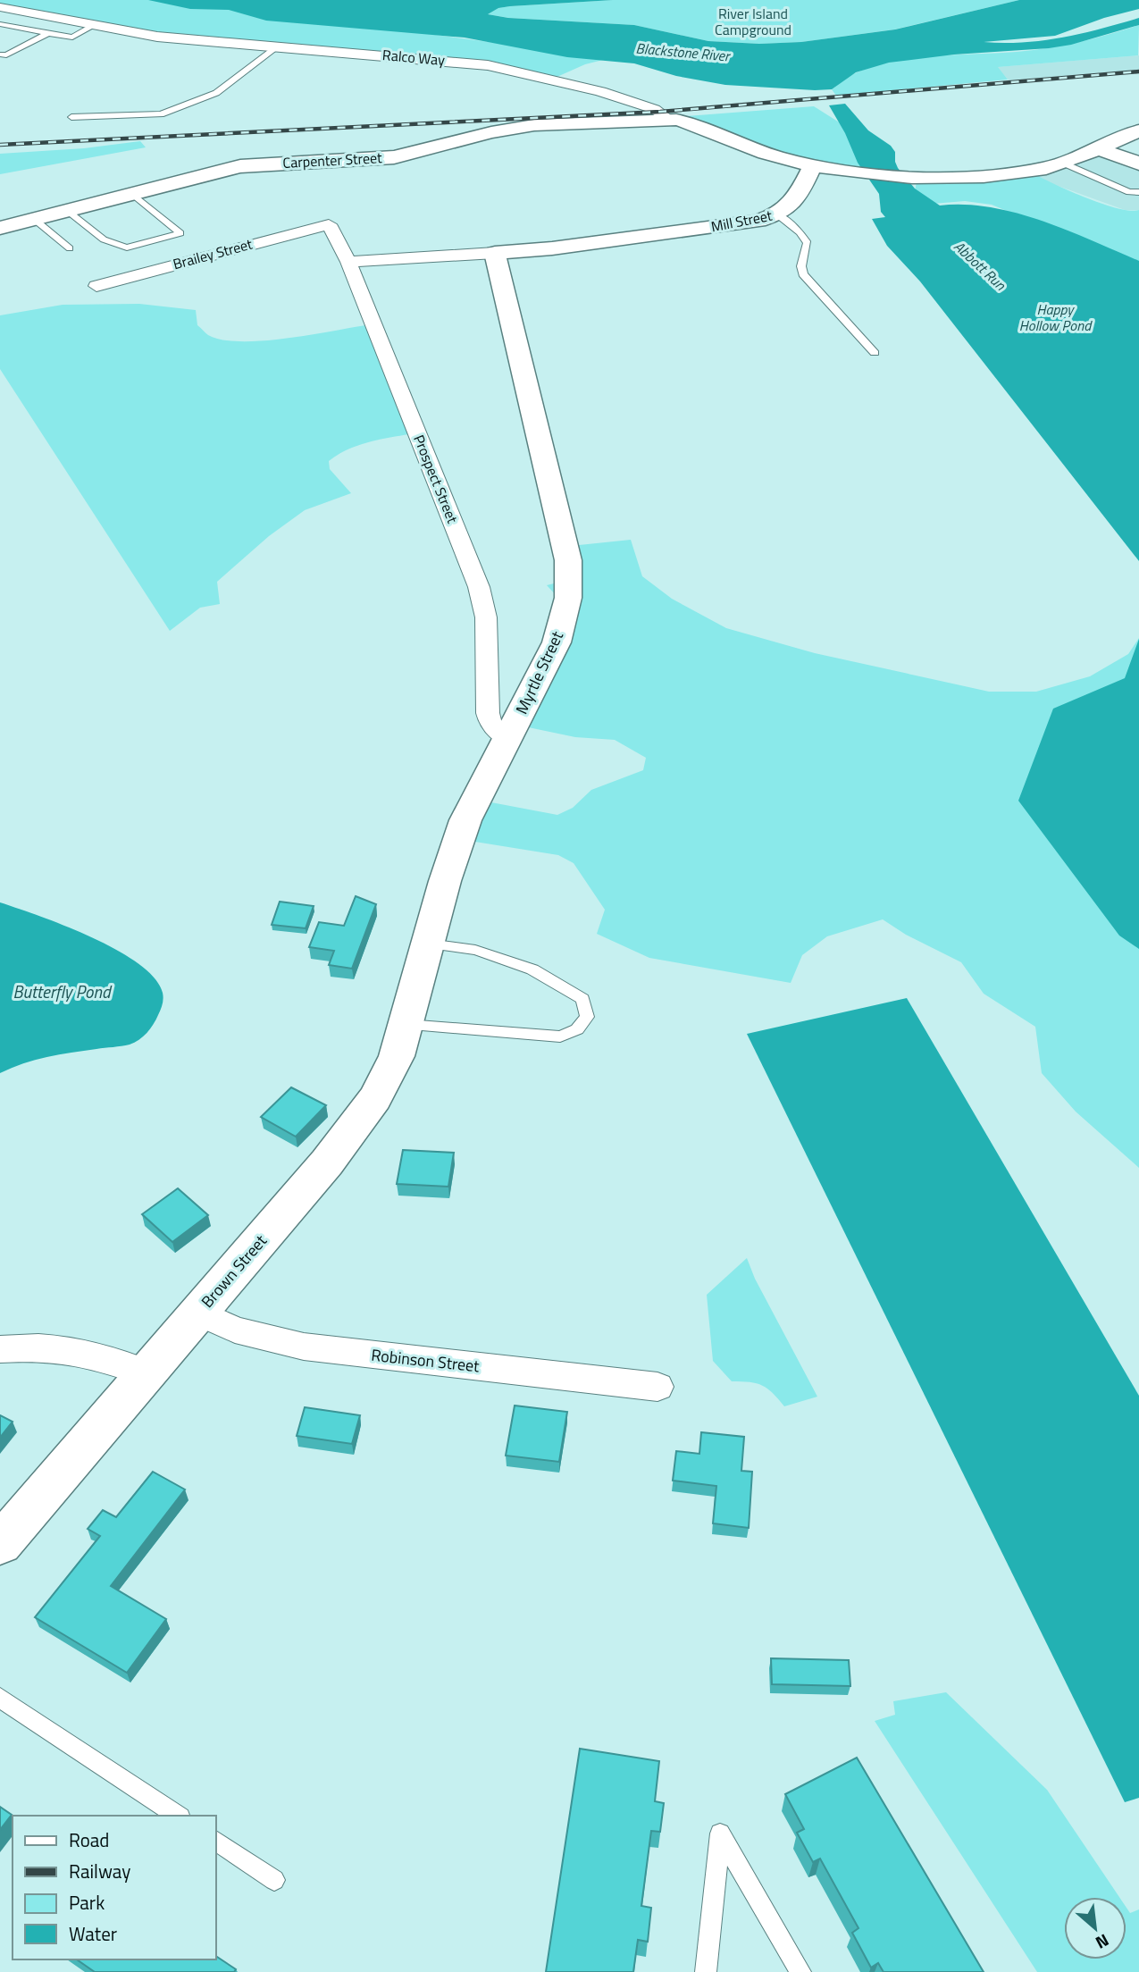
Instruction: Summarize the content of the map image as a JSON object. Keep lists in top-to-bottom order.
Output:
{
  "streets": {
    "street": [
      "Ralco Way",
      "Carpenter Street",
      "Mill Street",
      "Brailey Street",
      "Prospect Street",
      "Myrtle Street",
      "Brown Street",
      "Robinson Street"
    ]
  },
  "crossings": [
    ["Ralco Way", "Carpenter Street"],
    ["Ralco Way", "Mill Street"],
    ["Mill Street", "Prospect Street"],
    ["Mill Street", "Myrtle Street"],
    ["Brailey Street", "Prospect Street"],
    ["Prospect Street", "Myrtle Street"],
    ["Myrtle Street", "Brown Street"],
    ["Brown Street", "Robinson Street"]
  ],
  "water": [
    "Blackstone River",
    "Abbott Run",
    "Happy Hollow Pond",
    "Butterfly Pond"
  ],
  "parks": ["River Island Campground"],
  "legend": [
    "Road",
    "Railway",
    "Park",
    "Water"
  ],
  "north": "bottom right"
}
